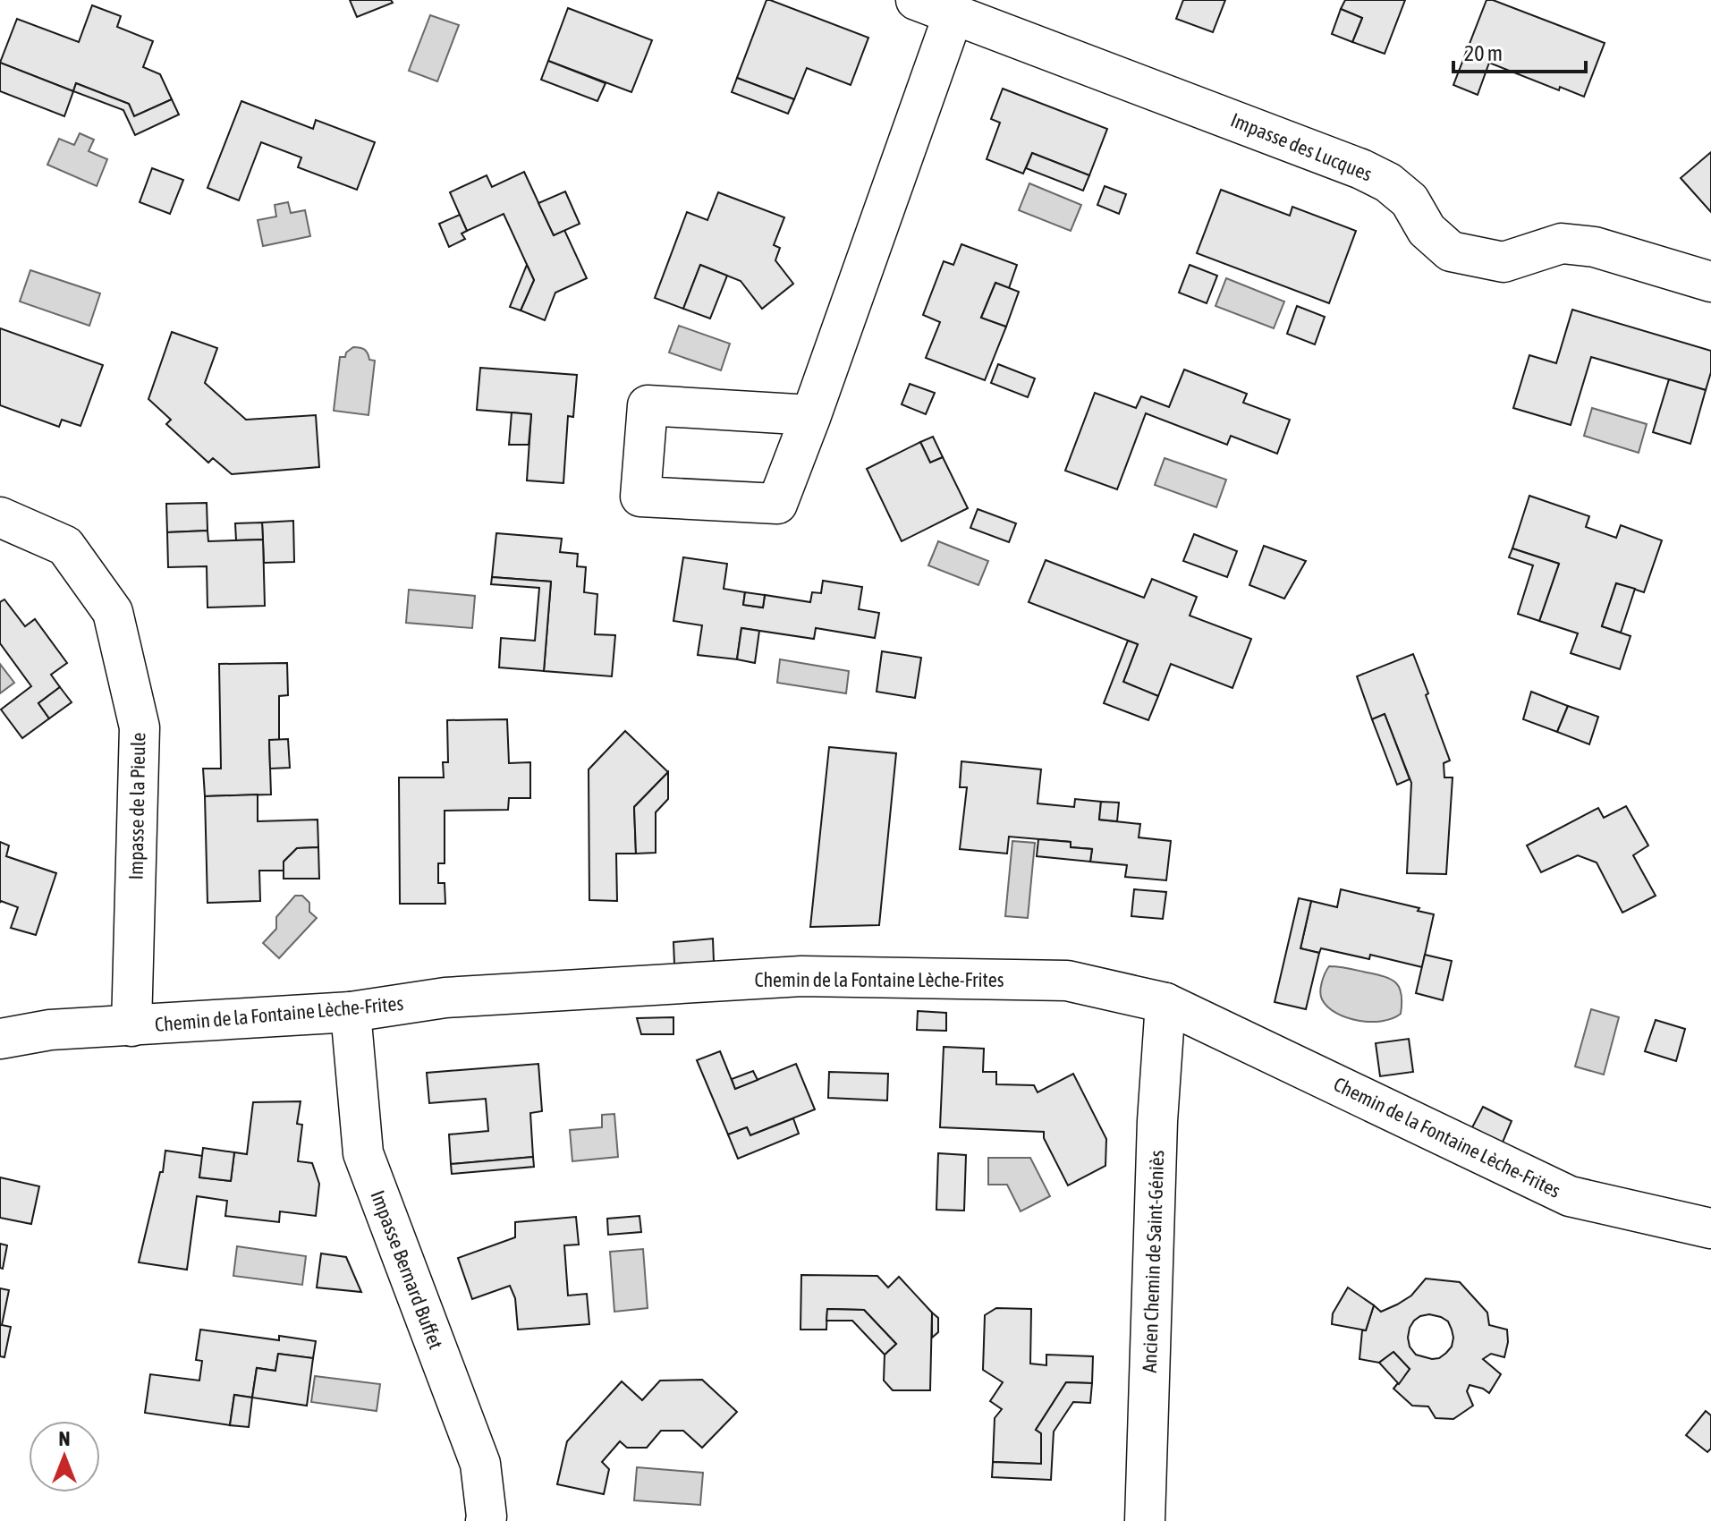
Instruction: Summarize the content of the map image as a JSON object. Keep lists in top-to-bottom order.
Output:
{
  "streets": {
    "street": [
      "Impasse des Lucques",
      "Impasse de la Pieule",
      "Chemin de la Fontaine Lèche-Frites",
      "Ancien Chemin de Saint-Géniès",
      "Impasse Bernard Buffet"
    ]
  },
  "crossings": [
    ["Impasse de la Pieule", "Chemin de la Fontaine Lèche-Frites"],
    ["Chemin de la Fontaine Lèche-Frites", "Ancien Chemin de Saint-Géniès"],
    ["Chemin de la Fontaine Lèche-Frites", "Impasse Bernard Buffet"]
  ],
  "scale_bar": "20 m",
  "north": "top"
}
